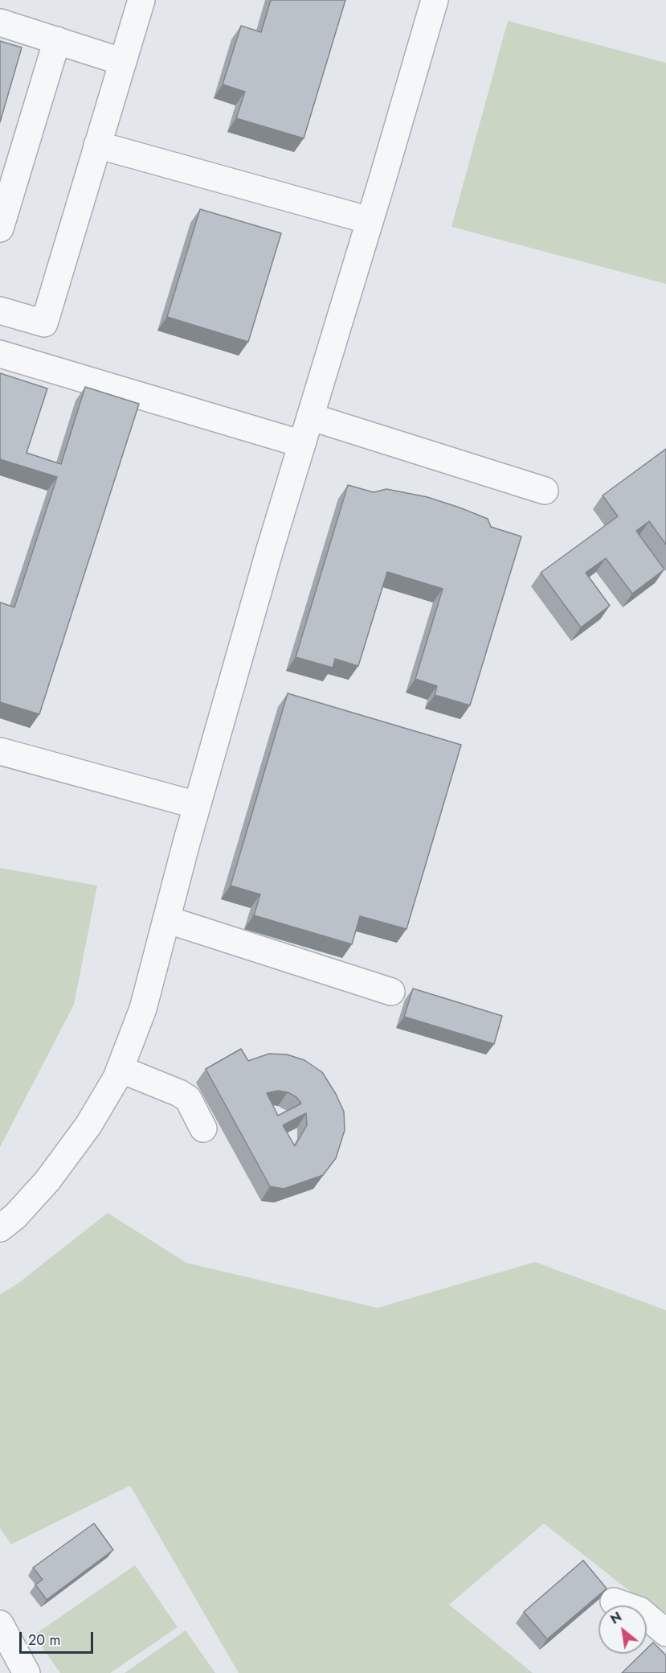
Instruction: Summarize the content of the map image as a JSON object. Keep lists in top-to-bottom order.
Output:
{
  "scale_bar": "20 m",
  "north": "top left"
}
